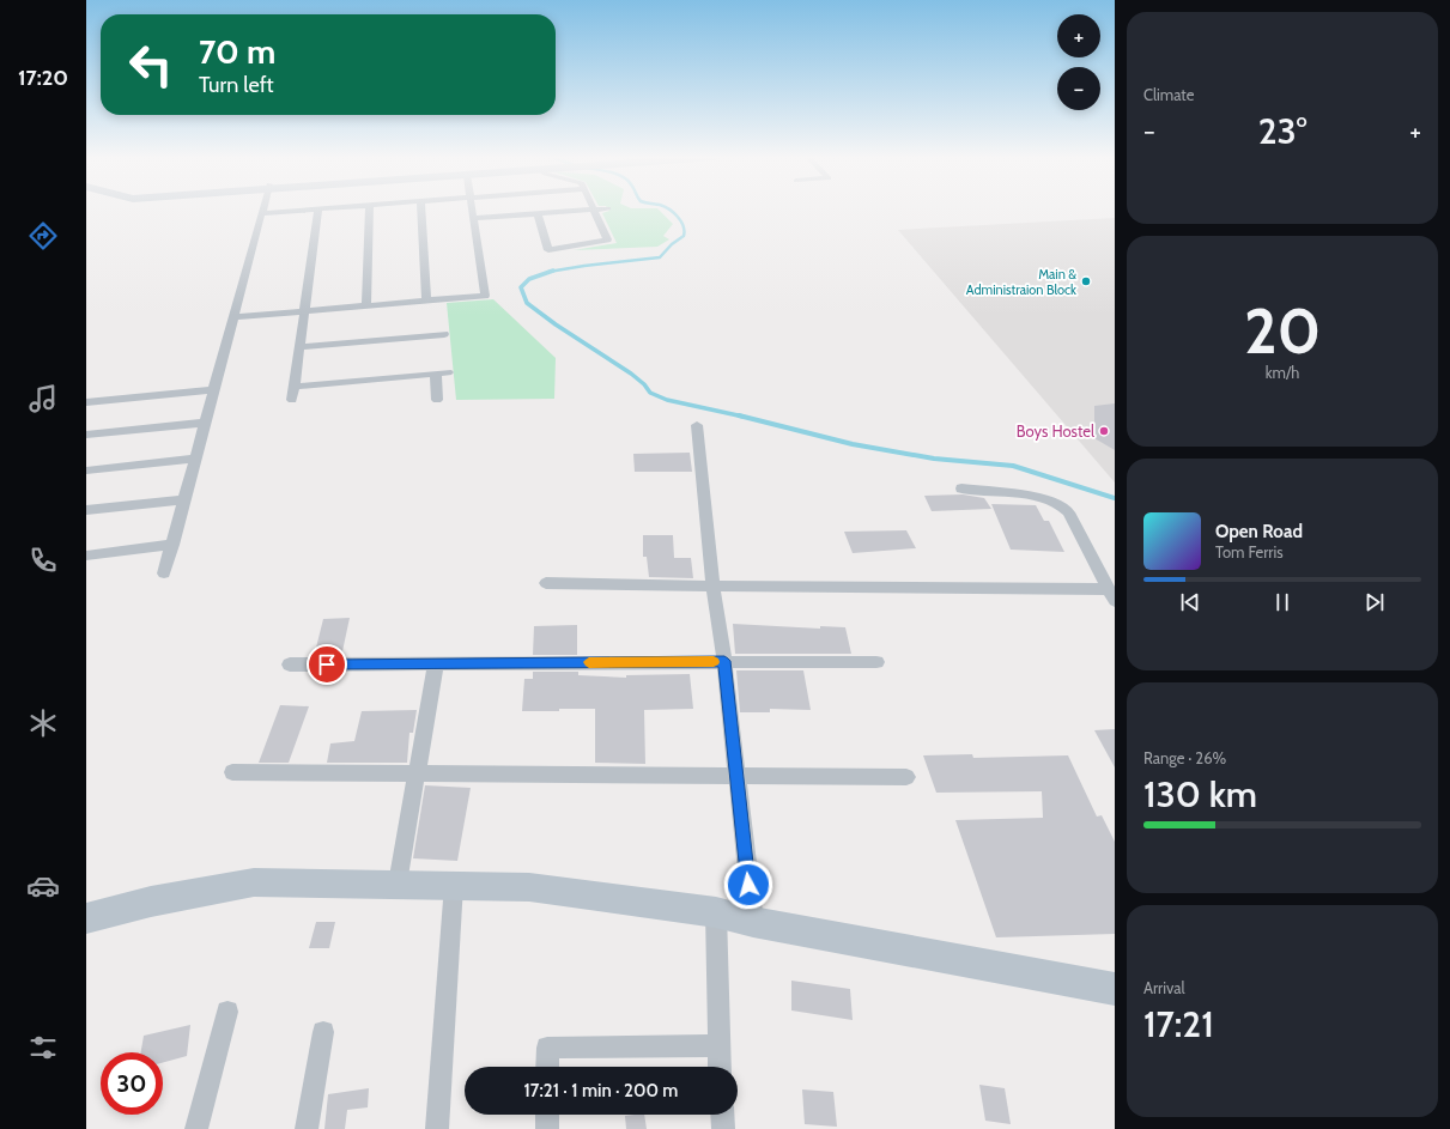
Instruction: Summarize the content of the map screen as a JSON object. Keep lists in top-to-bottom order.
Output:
{
  "places": ["Main & Administraion Block", "Boys Hostel"],
  "page": {
    "tabs": "17:20",
    "tile": [
      "Climate",
      ["20", "km/h"],
      ["Range · 26%", "130 km"],
      ["Arrival", "17:21"]
    ],
    "map_buttons": ["+", "−"],
    "turn": ["70 m", "Turn left"],
    "heat": ["−", "23°", "+"],
    "song": ["Open Road", "Tom Ferris"],
    "limit": "30",
    "trip": "17:21 · 1 min · 200 m"
  }
}
